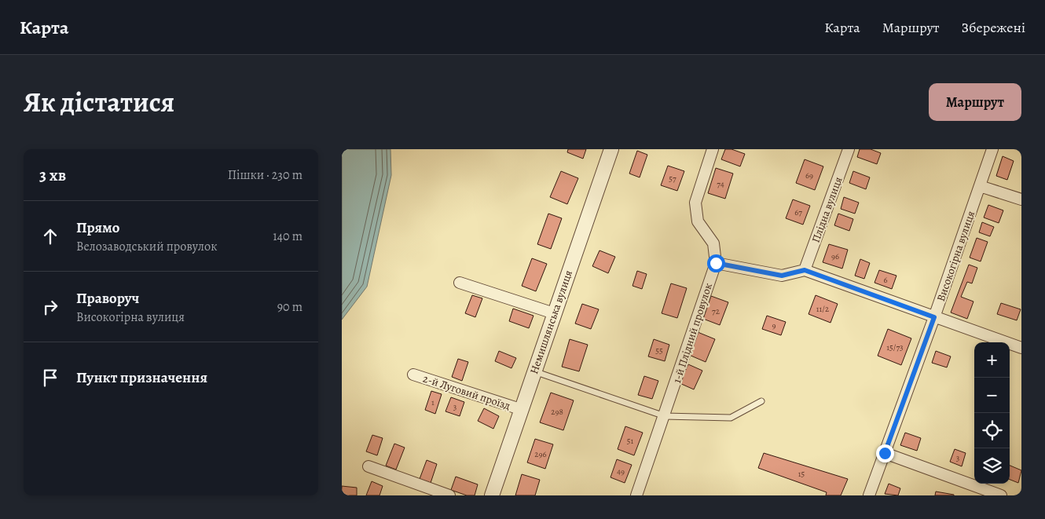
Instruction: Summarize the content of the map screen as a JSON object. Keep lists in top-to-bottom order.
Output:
{
  "streets": {
    "street": [
      "Плідна вулиця",
      "Високогірна вулиця",
      "Немишлянська вулиця",
      "1-й Плідний провулок",
      "2-й Луговий проїзд"
    ]
  },
  "crossings": [
    ["Немишлянська вулиця", "2-й Луговий проїзд"]
  ],
  "house_numbers": [
    "69",
    "57",
    "74",
    "67",
    "96",
    "6",
    "11/2",
    "72",
    "9",
    "15/73",
    "55",
    "1",
    "3",
    "298",
    "51",
    "296",
    "3",
    "49",
    "15"
  ],
  "page": {
    "header": "Карта",
    "nav": ["Карта", "Маршрут", "Збережені"],
    "title": "Як дістатися",
    "buttons": "Маршрут",
    "heading": ["3 хв", "Пішки · 230 m"],
    "list": [
      ["Прямо", "Велозаводський провулок", "140 m"],
      ["Праворуч", "Високогірна вулиця", "90 m"],
      "Пункт призначення"
    ],
    "map_buttons": ["+", "−"]
  }
}
